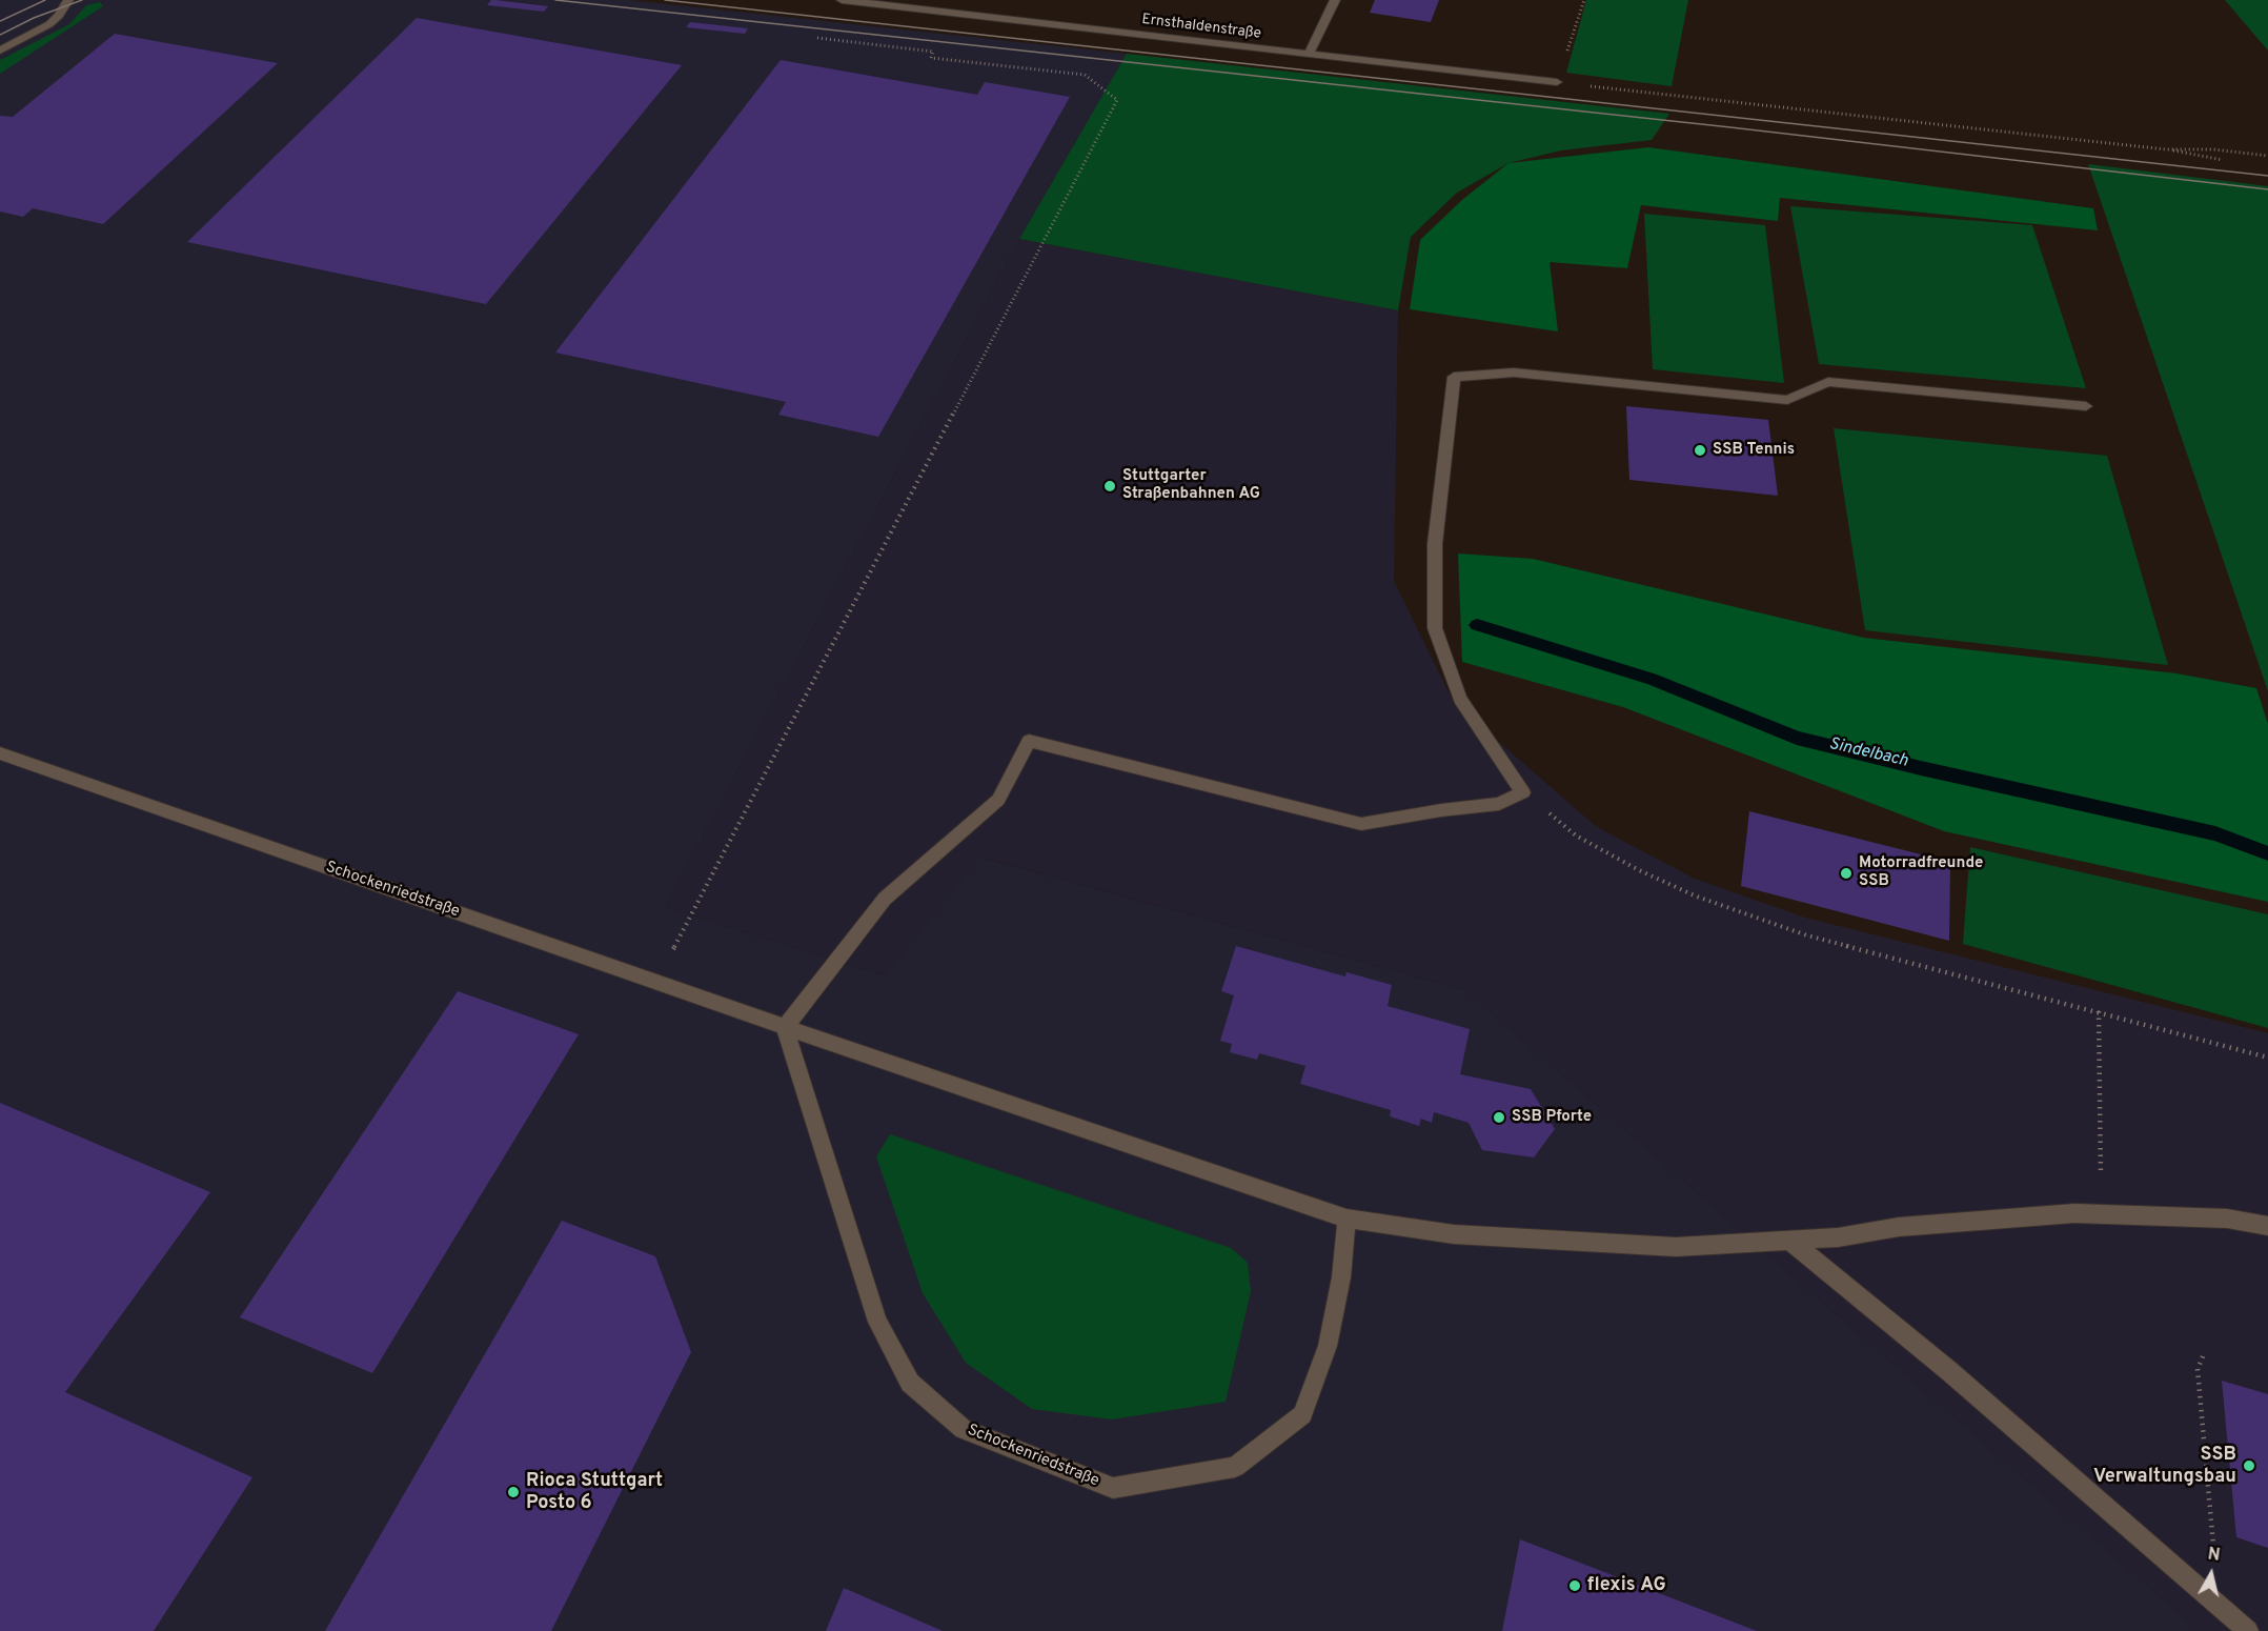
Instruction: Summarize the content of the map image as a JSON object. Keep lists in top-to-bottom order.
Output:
{
  "streets": {
    "street": ["Ernsthaldenstraße", "Schockenriedstraße"]
  },
  "water": ["Sindelbach"],
  "places": [
    "SSB Tennis",
    "Stuttgarter Straßenbahnen AG",
    "Motorradfreunde SSB",
    "SSB Pforte",
    "SSB Verwaltungsbau",
    "Rioca Stuttgart Posto 6",
    "flexis AG"
  ],
  "north": "top"
}
